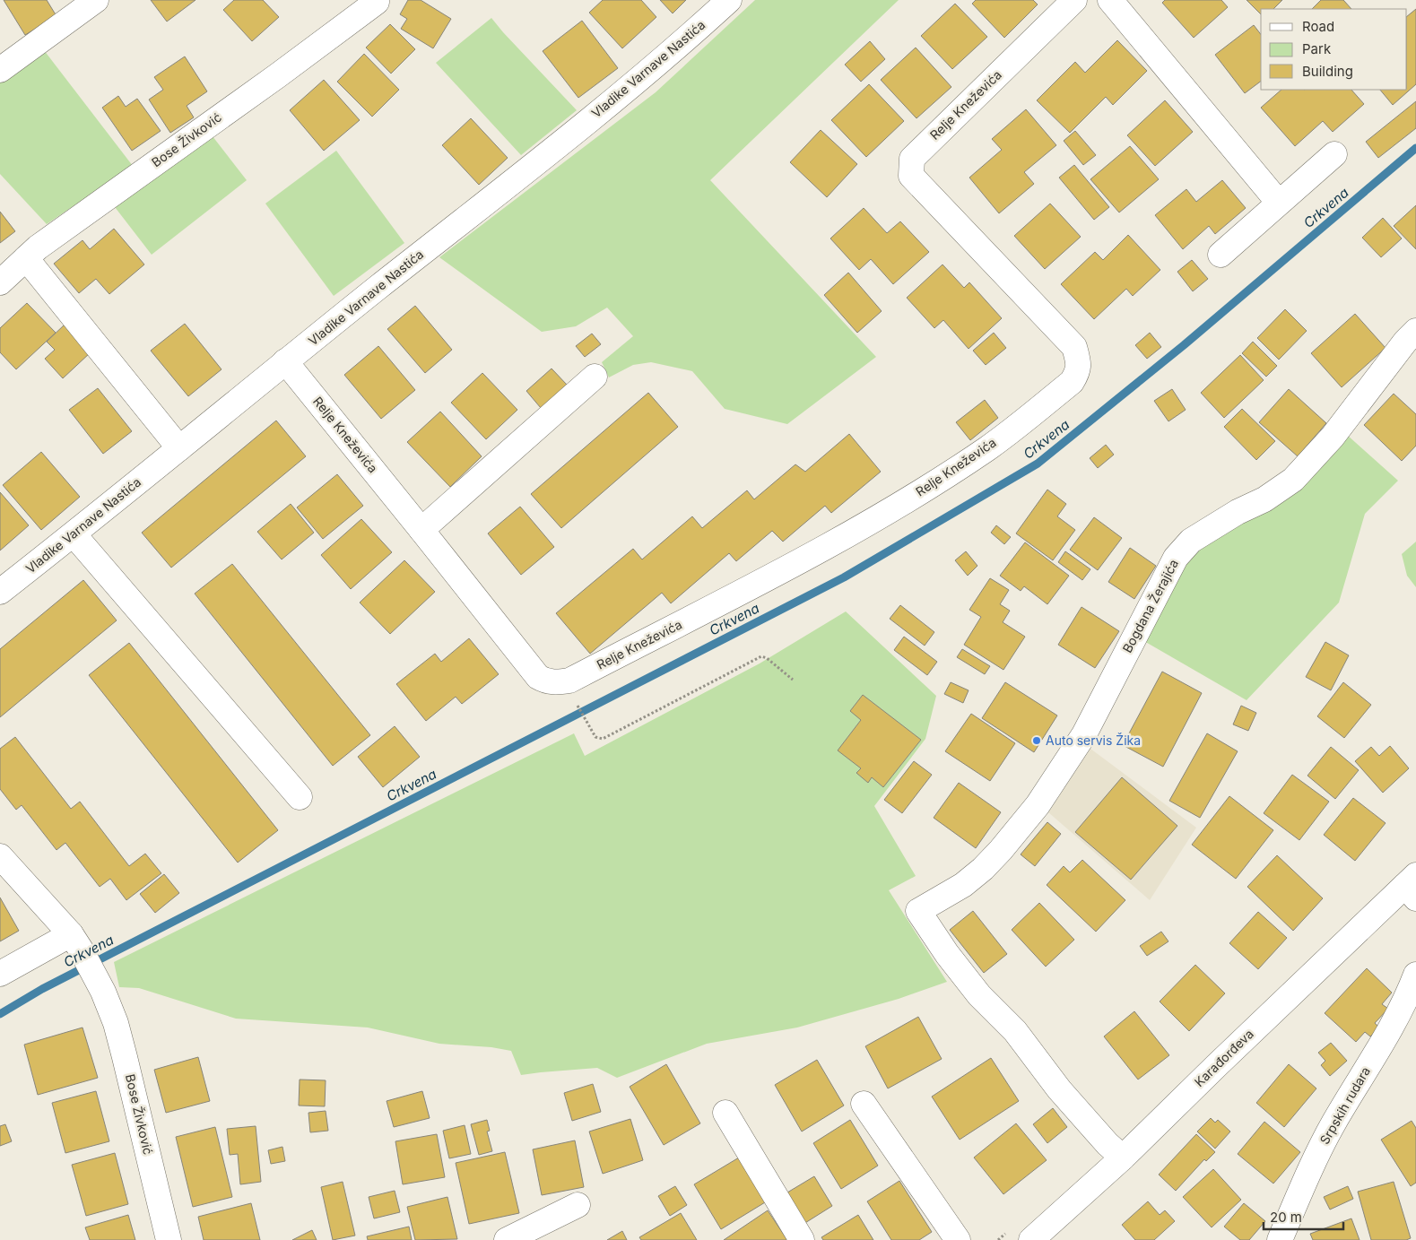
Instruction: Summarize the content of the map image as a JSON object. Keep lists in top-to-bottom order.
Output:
{
  "streets": {
    "street": [
      "Vladike Varnave Nastića",
      "Relje Kneževića",
      "Bose Živković",
      "Bogdana Žerajića",
      "Karađorđeva",
      "Srpskih rudara"
    ]
  },
  "crossings": [
    ["Vladike Varnave Nastića", "Relje Kneževića"],
    ["Bogdana Žerajića", "Karađorđeva"]
  ],
  "water": ["Crkvena"],
  "places": ["Auto servis Žika"],
  "legend": ["Road", "Park", "Building"],
  "scale_bar": "20 m"
}
